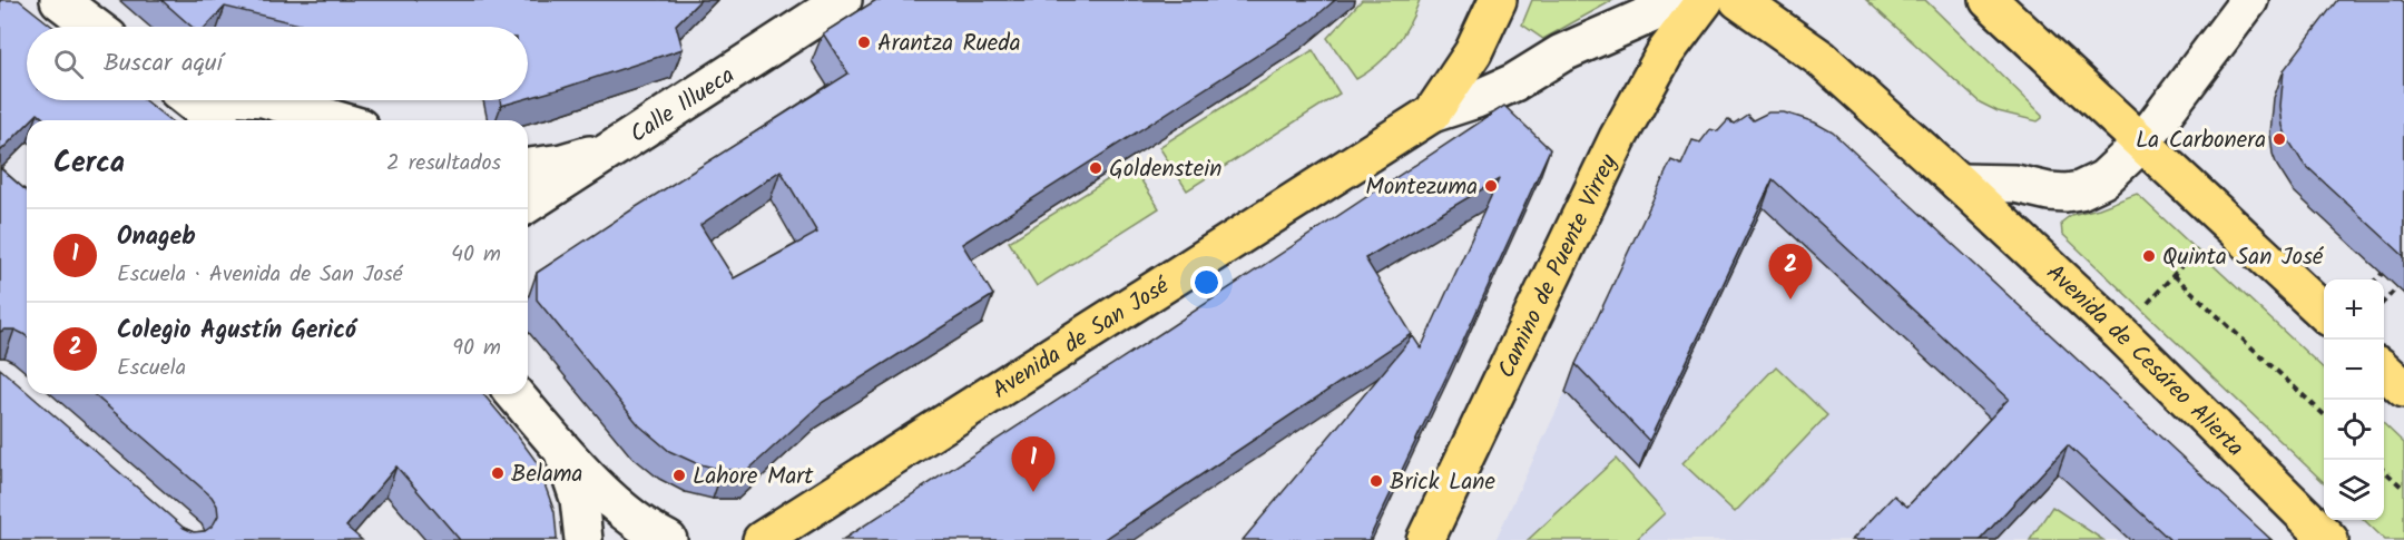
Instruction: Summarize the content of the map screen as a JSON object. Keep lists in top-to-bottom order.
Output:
{
  "streets": {
    "main road": ["Camino de Puente Virrey", "Avenida de San José", "Avenida de Cesáreo Alierta"],
    "street": ["Calle Illueca"]
  },
  "places": [
    "Arantza Rueda",
    "La Carbonera",
    "Goldenstein",
    "Montezuma",
    "Quinta San José",
    "Belama",
    "Lahore Mart",
    "Brick Lane"
  ],
  "page": {
    "search": "Buscar aquí",
    "heading": ["Cerca", "2 resultados"],
    "list": [
      {
        "mark": "1",
        "name": "Onageb",
        "note": "Escuela · Avenida de San José",
        "value": "40 m"
      },
      {
        "mark": "2",
        "name": "Colegio Agustín Gericó",
        "note": "Escuela",
        "value": "90 m"
      }
    ],
    "pins": ["2", "1"],
    "map_buttons": ["+", "−"]
  }
}
